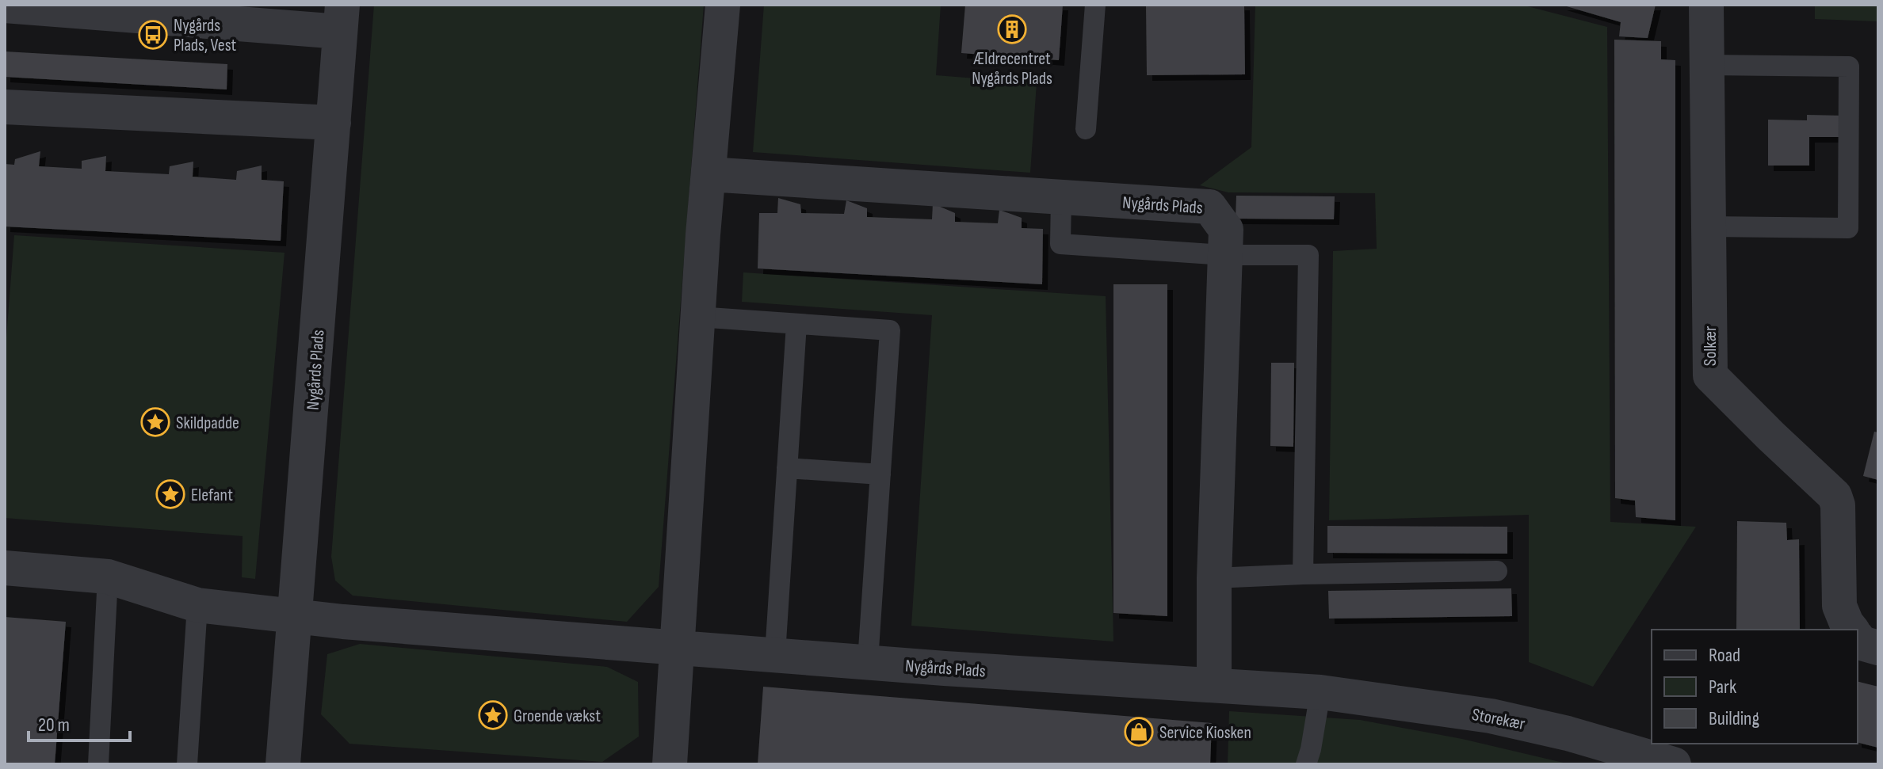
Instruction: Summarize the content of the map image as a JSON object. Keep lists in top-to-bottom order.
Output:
{
  "streets": {
    "street": ["Nygårds Plads", "Solkær", "Storekær"]
  },
  "crossings": [
    ["Nygårds Plads", "Storekær"]
  ],
  "places": {
    "building": ["Ældrecentret Nygårds Plads"],
    "bus stop": ["Nygårds Plads, Vest"],
    "place": ["Skildpadde", "Elefant", "Groende vækst"],
    "shop": ["Service Kiosken"]
  },
  "legend": ["Road", "Park", "Building"],
  "scale_bar": "20 m"
}
